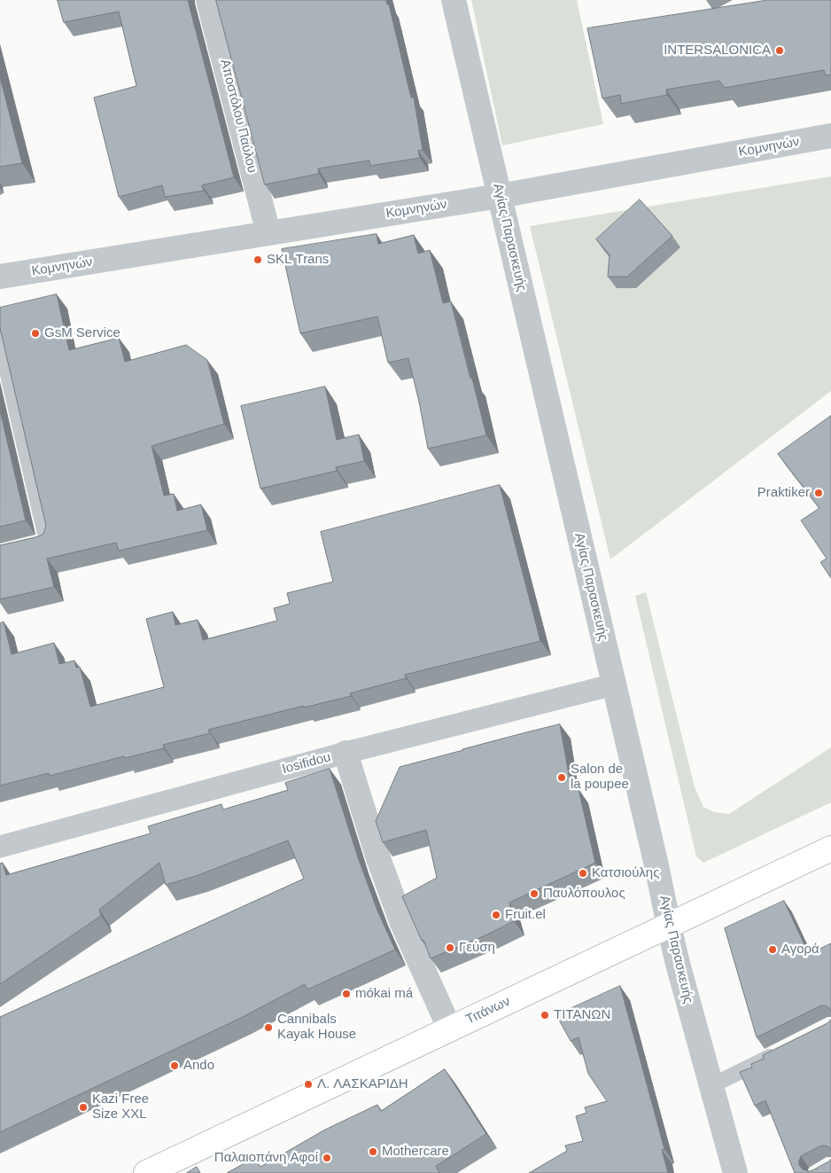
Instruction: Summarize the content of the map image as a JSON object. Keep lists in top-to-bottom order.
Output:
{
  "streets": {
    "main road": ["Τιτάνων"],
    "street": [
      "Αποστόλου Παύλου",
      "Κομνηνών",
      "Αγίας Παρασκευής",
      "Iosifidou"
    ]
  },
  "crossings": [
    ["Αποστόλου Παύλου", "Κομνηνών"],
    ["Κομνηνών", "Αγίας Παρασκευής"],
    ["Αγίας Παρασκευής", "Iosifidou"],
    ["Αγίας Παρασκευής", "Τιτάνων"]
  ],
  "places": [
    "INTERSALONICA",
    "SKL Trans",
    "GsM Service",
    "Praktiker",
    "Salon de la poupee",
    "Κατσιούλης",
    "Παυλόπουλος",
    "Fruit.el",
    "Γεύση",
    "Αγορά",
    "mókai má",
    "ΤΙΤΑΝΩΝ",
    "Cannibals Kayak House",
    "Ando",
    "Λ. ΛΑΣΚΑΡΙΔΗ",
    "Kazi Free Size XXL",
    "Mothercare",
    "Παλαιοπάνη Αφοί"
  ]
}
